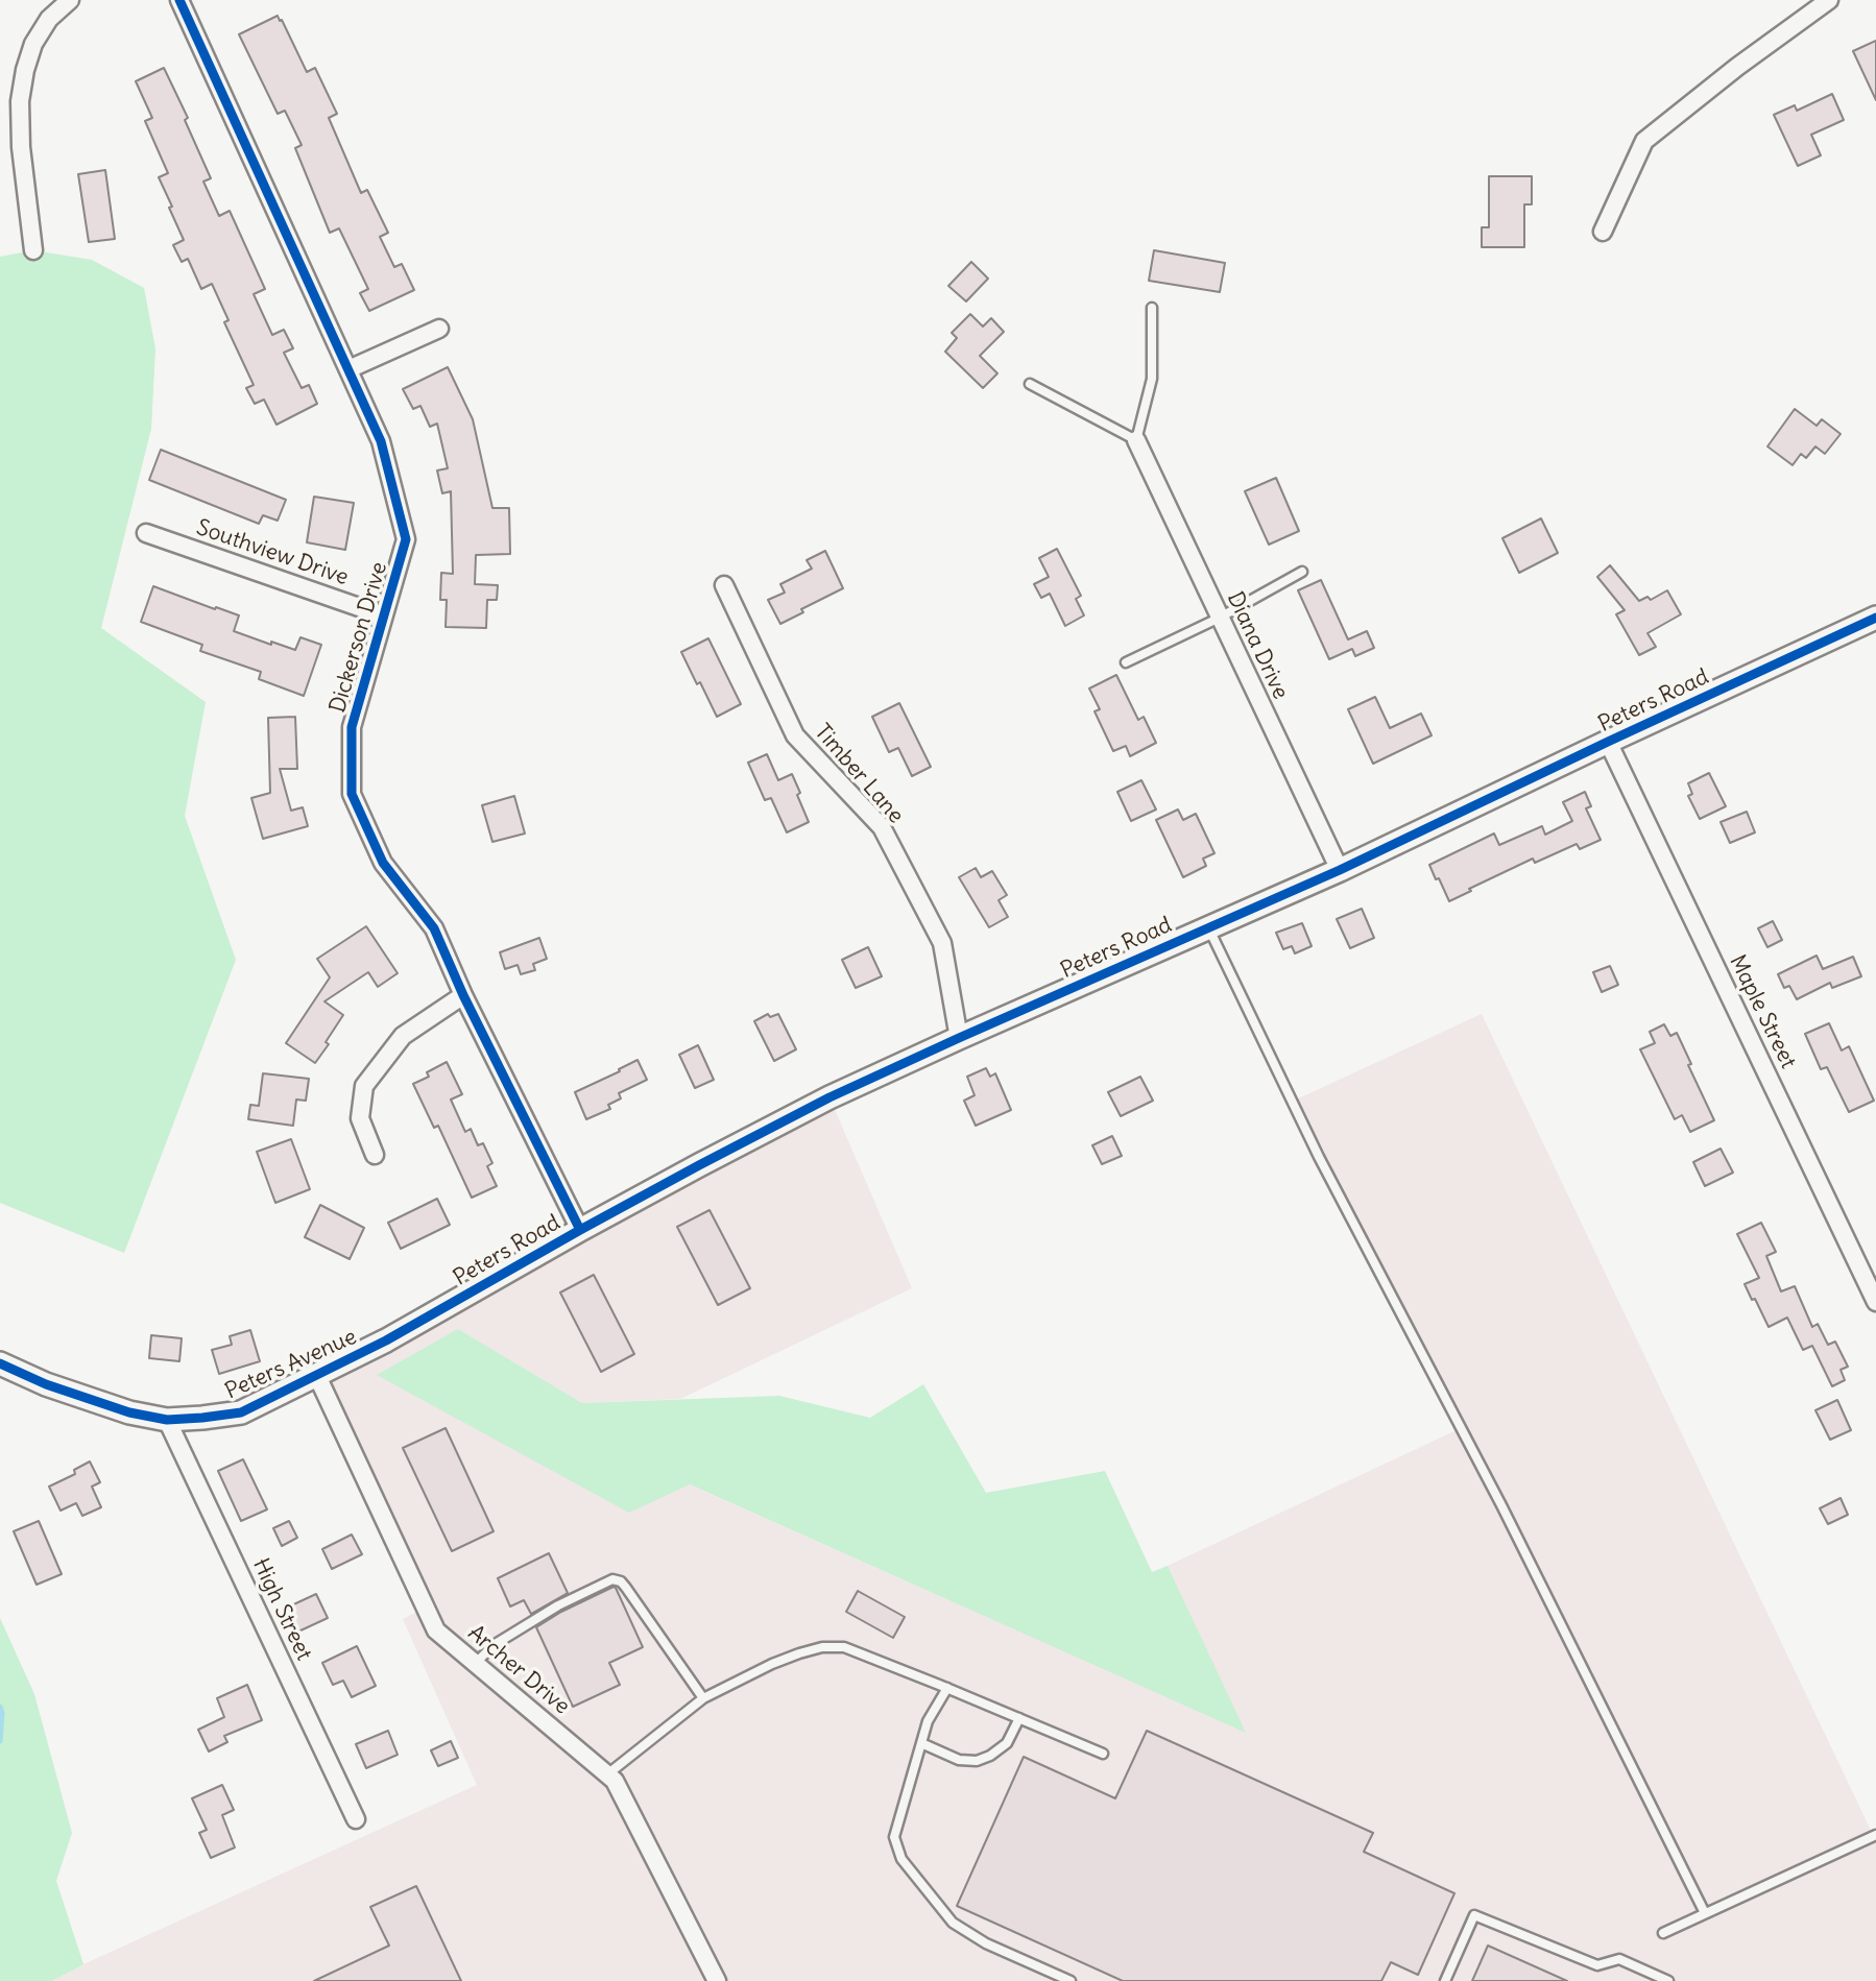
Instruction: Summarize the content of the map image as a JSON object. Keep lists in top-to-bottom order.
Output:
{
  "streets": {
    "street": [
      "Southview Drive",
      "Dickerson Drive",
      "Diana Drive",
      "Peters Road",
      "Timber Lane",
      "Maple Street",
      "Peters Avenue",
      "High Street",
      "Archer Drive"
    ]
  },
  "crossings": [
    ["Southview Drive", "Dickerson Drive"],
    ["Dickerson Drive", "Peters Road"],
    ["Diana Drive", "Peters Road"],
    ["Peters Road", "Timber Lane"],
    ["Peters Road", "Maple Street"],
    ["Peters Road", "Peters Avenue"],
    ["Peters Avenue", "High Street"],
    ["Peters Avenue", "Archer Drive"]
  ]
}
